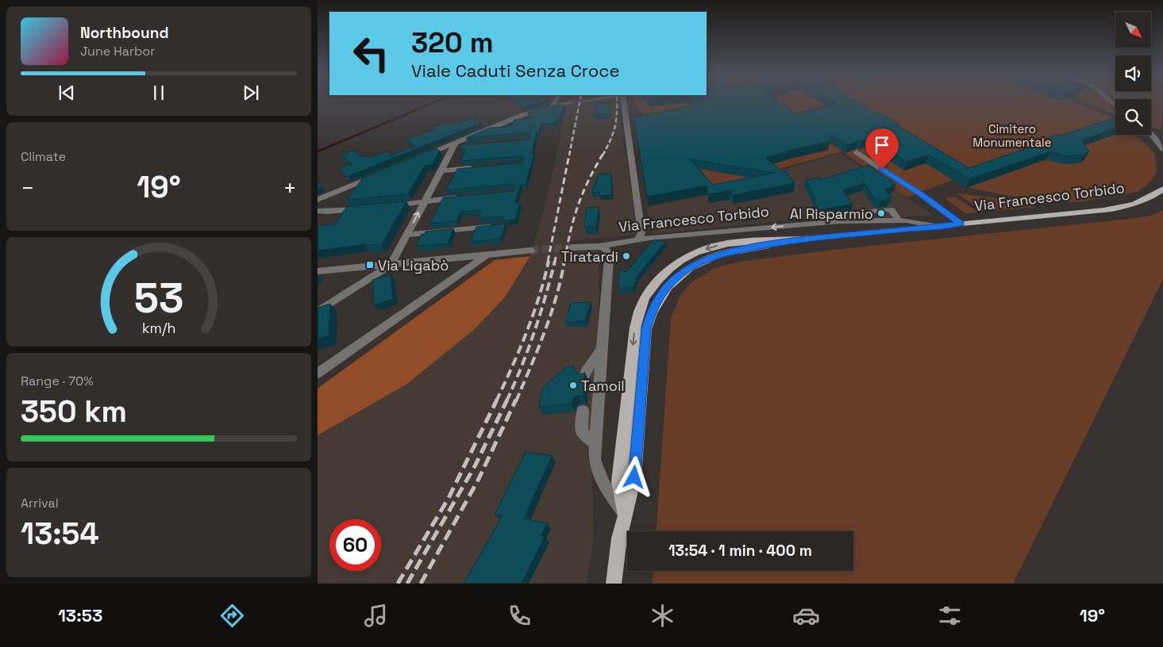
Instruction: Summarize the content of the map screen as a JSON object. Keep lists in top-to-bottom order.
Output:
{
  "streets": {
    "main road": ["Via Francesco Torbido"]
  },
  "parks": ["Cimitero Monumentale"],
  "places": {
    "other": ["Al Risparmio", "Tiratardi", "Tamoil"],
    "transit": ["Via Ligabò"]
  },
  "north": "bottom right",
  "page": {
    "turn": ["320 m", "Viale Caduti Senza Croce"],
    "song": ["Northbound", "June Harbor"],
    "tile": [
      "Climate",
      ["Range · 70%", "350 km"],
      ["Arrival", "13:54"]
    ],
    "heat": ["−", "19°", "+"],
    "limit": "60",
    "trip": "13:54 · 1 min · 400 m",
    "tabs": ["13:53", "19°"],
    "gauge": ["53", "km/h"]
  }
}
